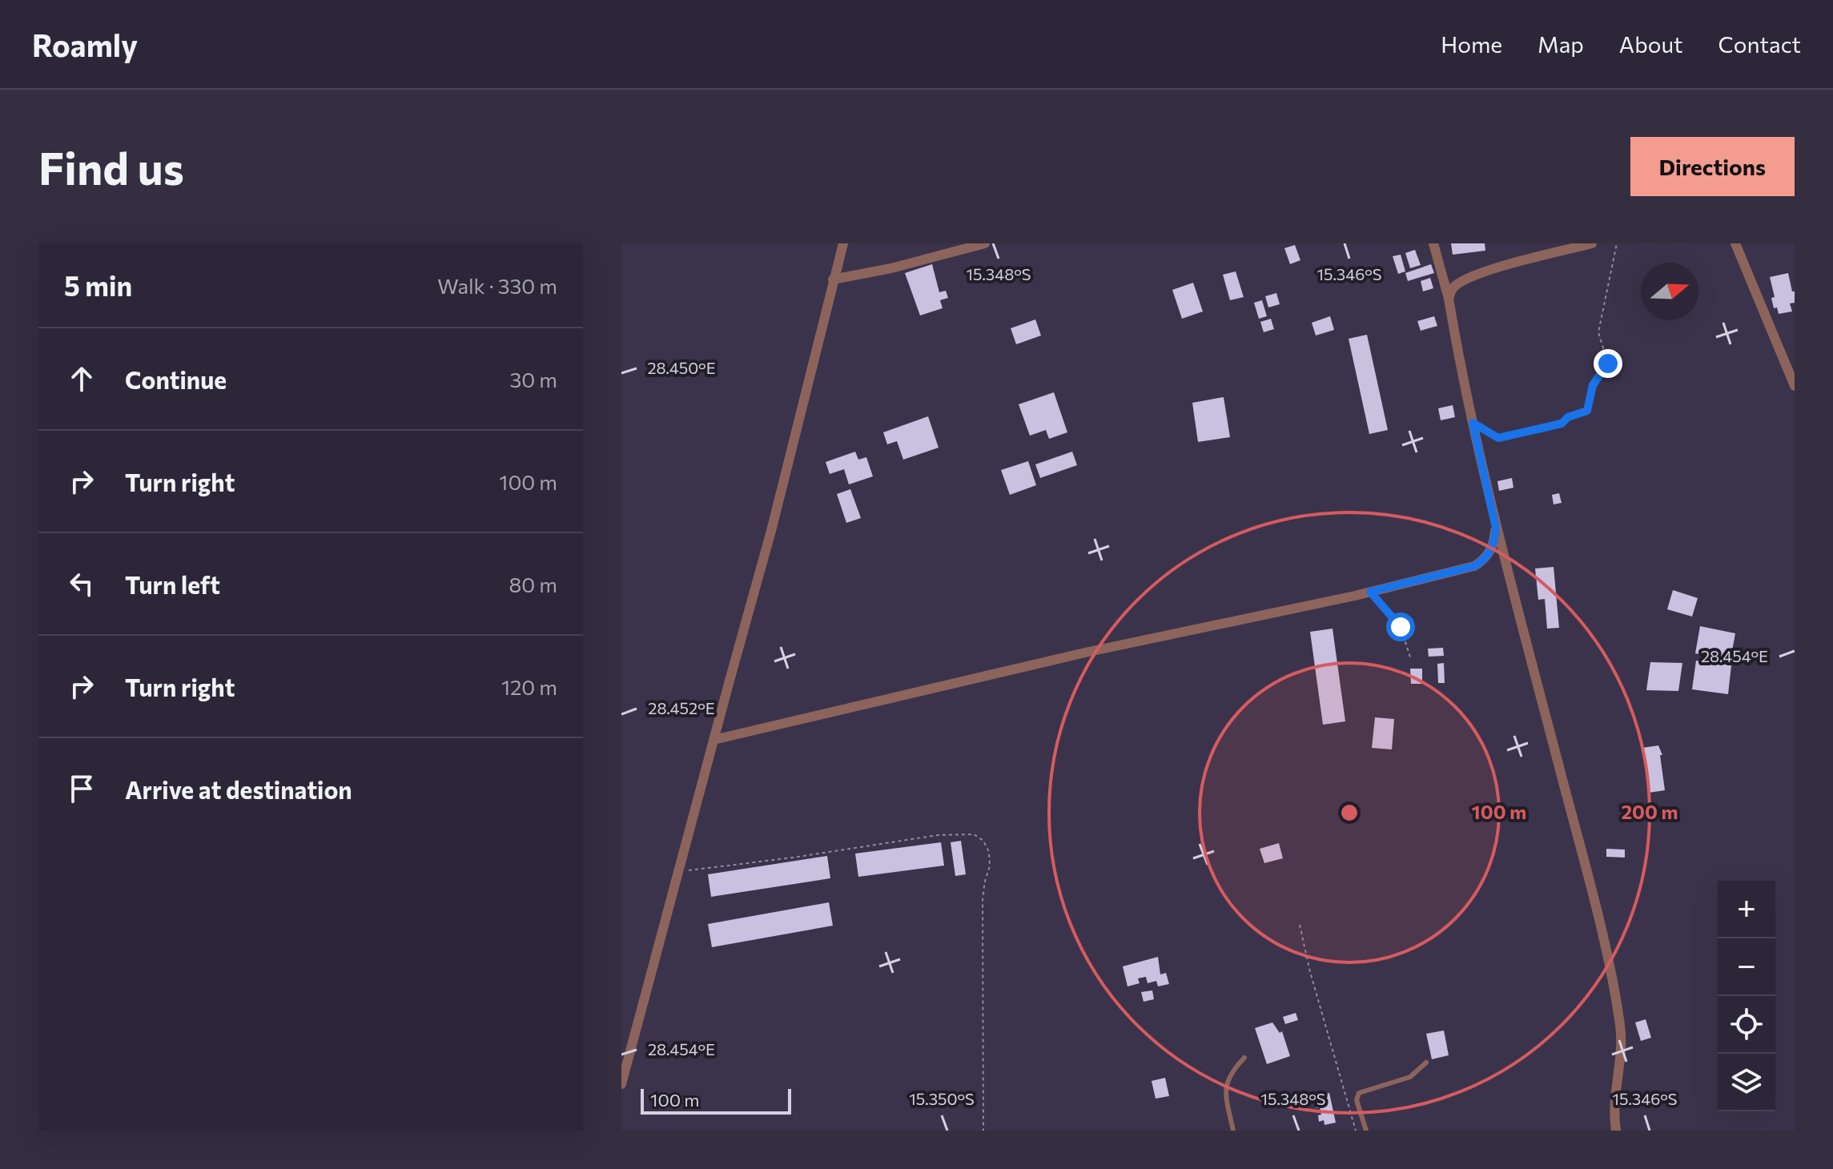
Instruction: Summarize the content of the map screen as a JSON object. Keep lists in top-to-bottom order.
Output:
{
  "scale_bar": "100 m",
  "north": "right",
  "page": {
    "header": "Roamly",
    "nav": [
      "Home",
      "Map",
      "About",
      "Contact"
    ],
    "buttons": "Directions",
    "title": "Find us",
    "heading": ["5 min", "Walk · 330 m"],
    "list": [
      ["Continue", "30 m"],
      ["Turn right", "100 m"],
      ["Turn left", "80 m"],
      ["Turn right", "120 m"],
      "Arrive at destination"
    ],
    "map_buttons": ["+", "−"],
    "scale": "100 m"
  },
  "coordinates": [
    "15.348°S",
    "15.346°S",
    "28.450°E",
    "28.454°E",
    "28.452°E",
    "15.350°S"
  ],
  "rings": ["100 m", "200 m"]
}
